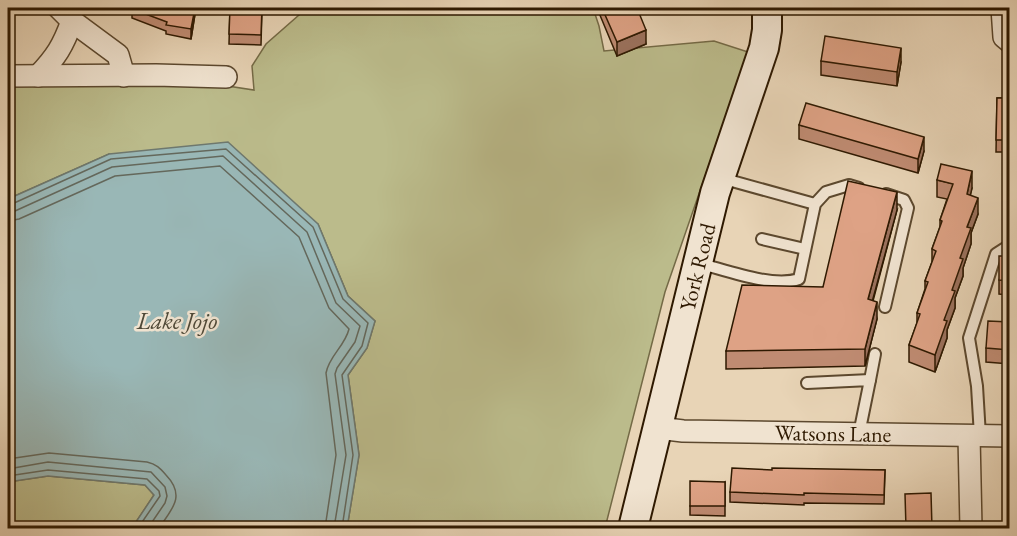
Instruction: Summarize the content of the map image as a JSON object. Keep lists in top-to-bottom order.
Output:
{
  "streets": {
    "street": ["York Road", "Watsons Lane"]
  },
  "crossings": [
    ["York Road", "Watsons Lane"]
  ],
  "water": ["Lake Jojo"]
}
